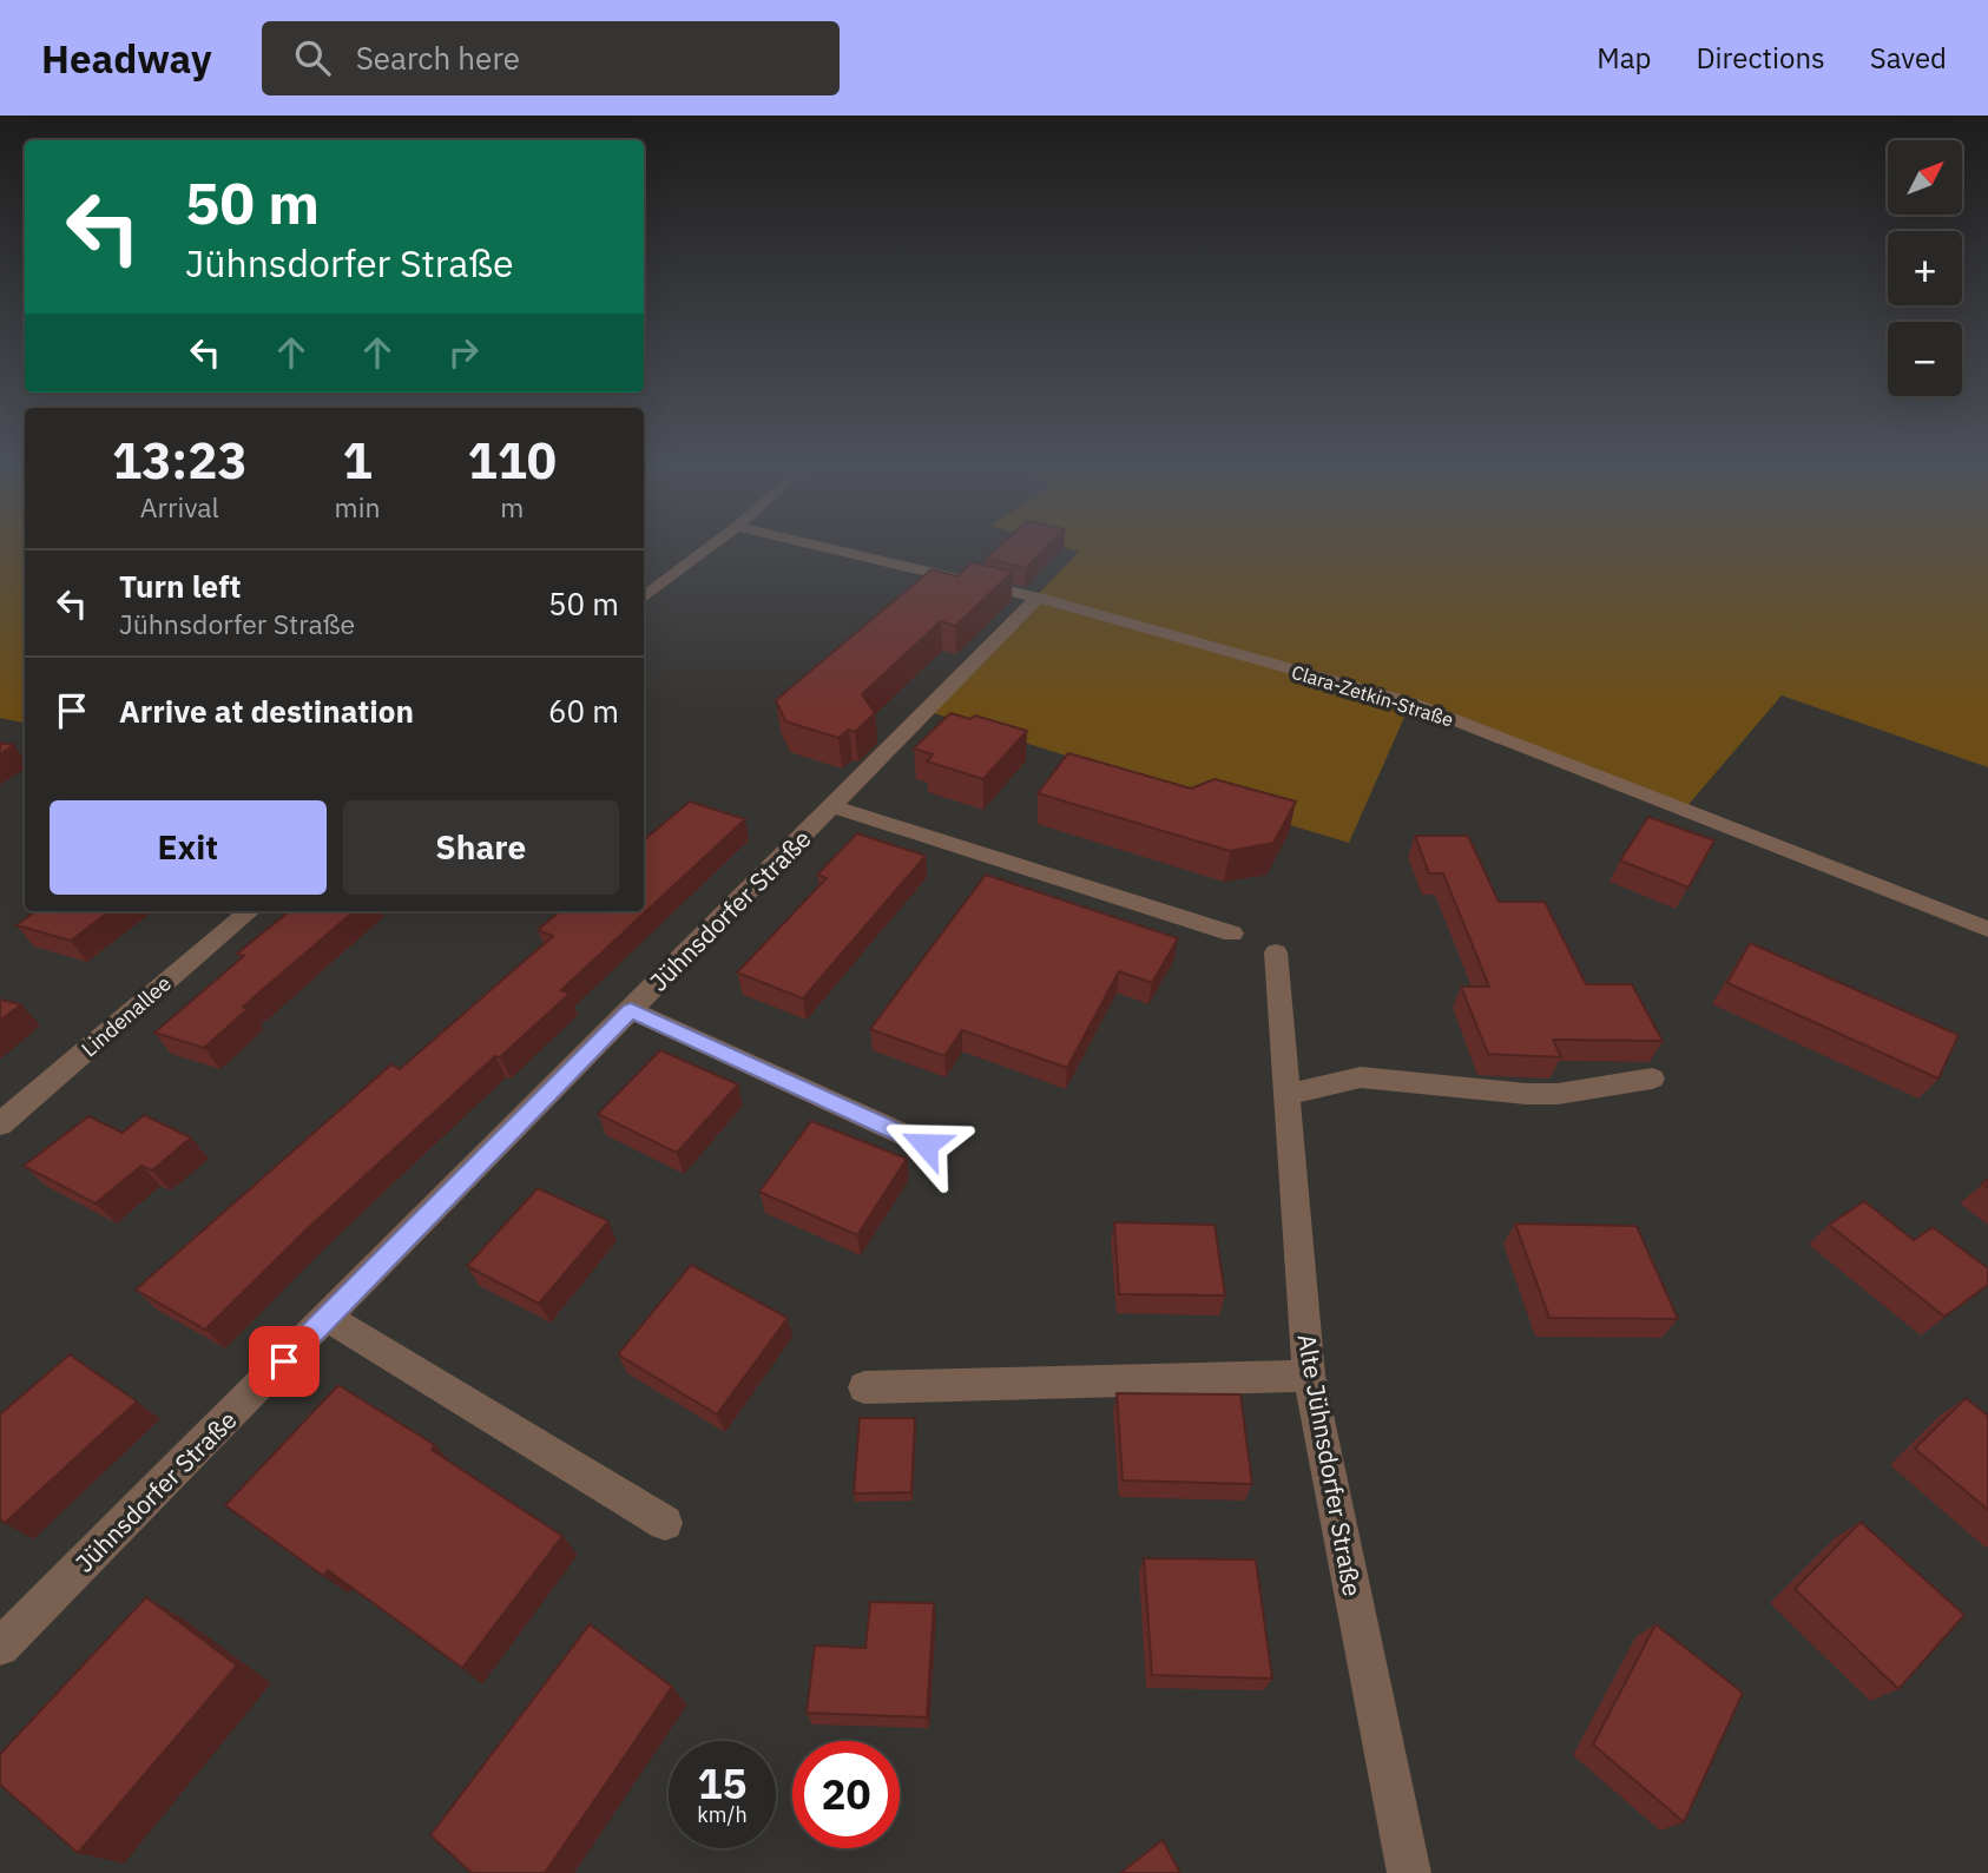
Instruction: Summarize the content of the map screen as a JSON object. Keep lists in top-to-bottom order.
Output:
{
  "streets": {
    "street": [
      "Clara-Zetkin-Straße",
      "Jühnsdorfer Straße",
      "Lindenallee",
      "Alte Jühnsdorfer Straße"
    ]
  },
  "crossings": [
    ["Clara-Zetkin-Straße", "Jühnsdorfer Straße"]
  ],
  "north": "top right",
  "page": {
    "header": "Headway",
    "search": "Search here",
    "nav": ["Map", "Directions", "Saved"],
    "map_buttons": ["+", "−"],
    "turn": ["50 m", "Jühnsdorfer Straße"],
    "eta": [
      "13:23",
      "Arrival",
      "1",
      "min",
      "110",
      "m"
    ],
    "list": [
      {
        "name": "Turn left",
        "note": "Jühnsdorfer Straße",
        "value": "50 m"
      },
      {
        "name": "Arrive at destination",
        "value": "60 m"
      }
    ],
    "buttons": ["Exit", "Share"],
    "speed": "15 km/h",
    "limit": "20"
  }
}
